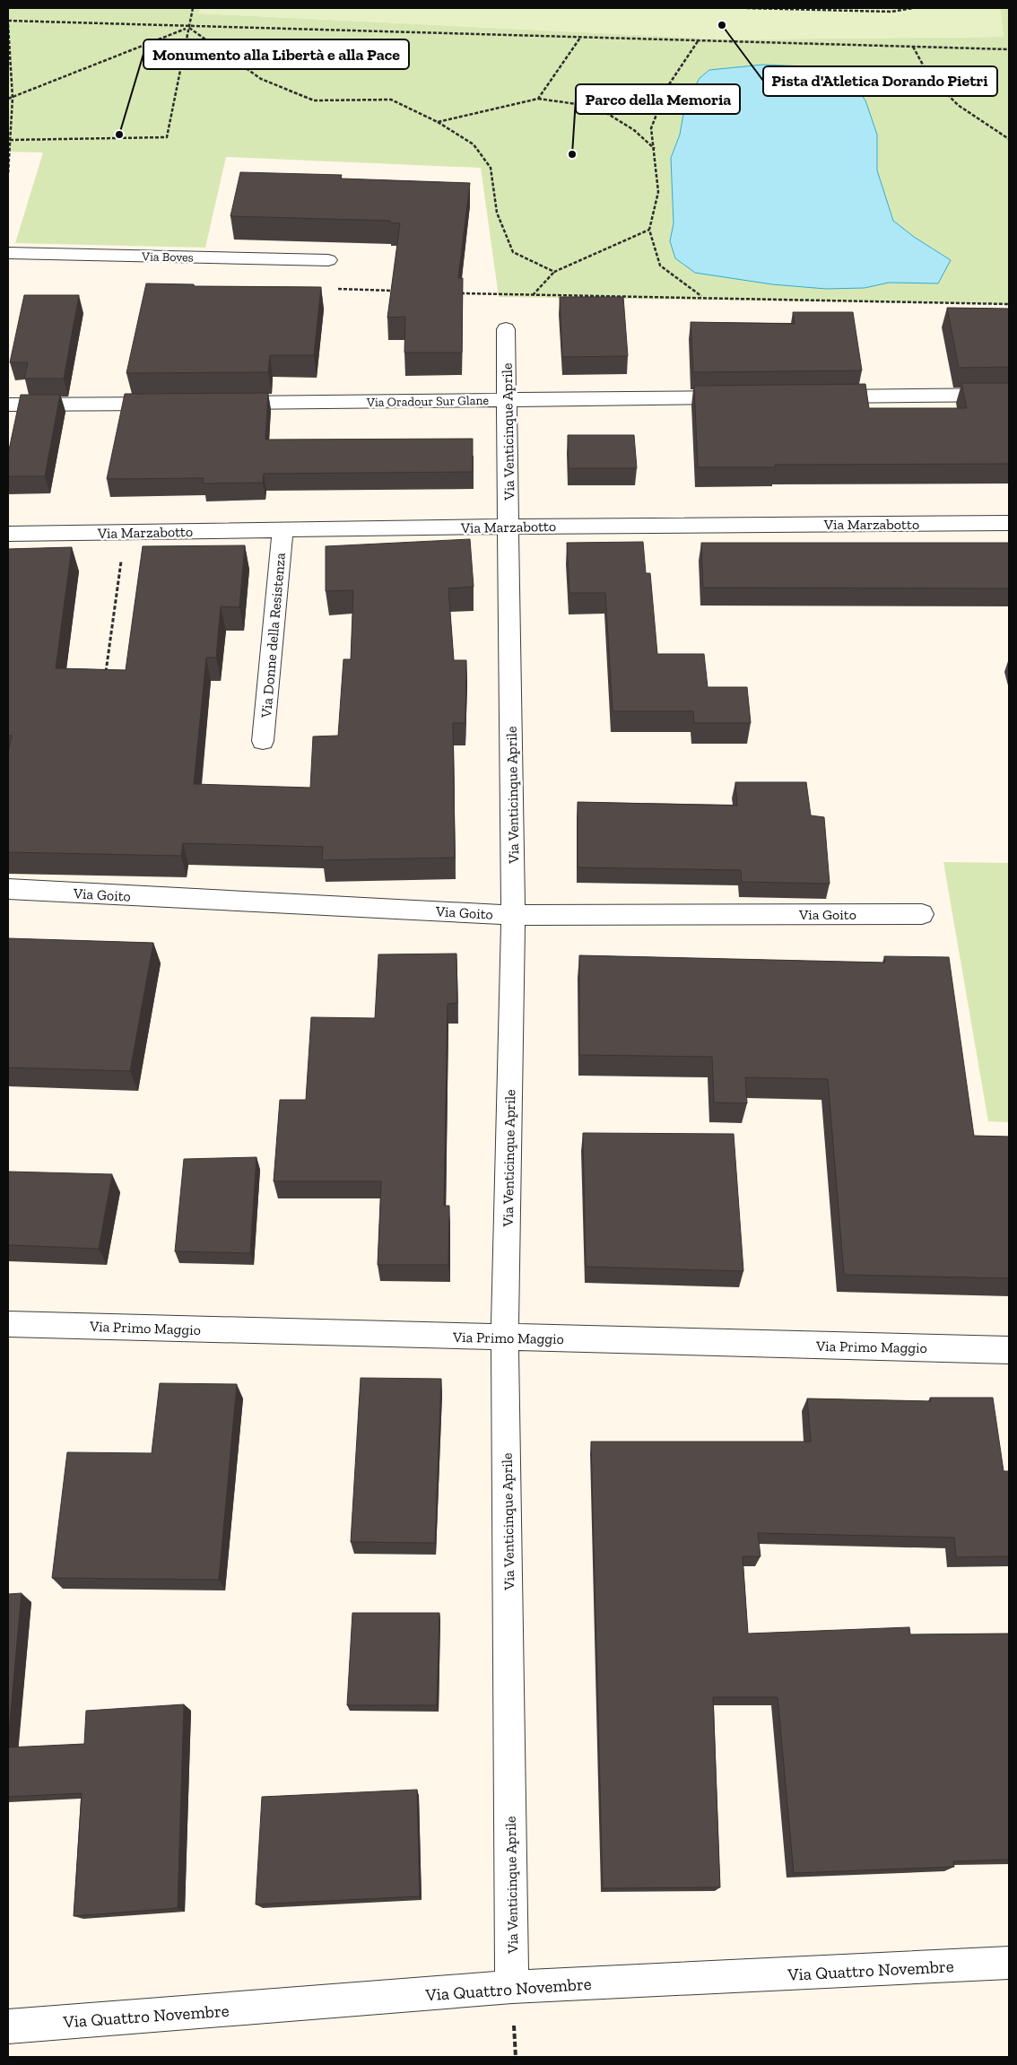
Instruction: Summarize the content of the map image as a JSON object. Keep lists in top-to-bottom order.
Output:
{
  "streets": {
    "street": [
      "Via Boves",
      "Via Oradour Sur Glane",
      "Via Venticinque Aprile",
      "Via Marzabotto",
      "Via Donne della Resistenza",
      "Via Goito",
      "Via Primo Maggio",
      "Via Quattro Novembre"
    ]
  },
  "crossings": [
    ["Via Oradour Sur Glane", "Via Venticinque Aprile"],
    ["Via Venticinque Aprile", "Via Marzabotto"],
    ["Via Venticinque Aprile", "Via Goito"],
    ["Via Venticinque Aprile", "Via Primo Maggio"],
    ["Via Venticinque Aprile", "Via Quattro Novembre"],
    ["Via Marzabotto", "Via Donne della Resistenza"]
  ],
  "places": ["Pista d'Atletica Dorando Pietri", "Monumento alla Libertà e alla Pace", "Parco della Memoria"]
}
